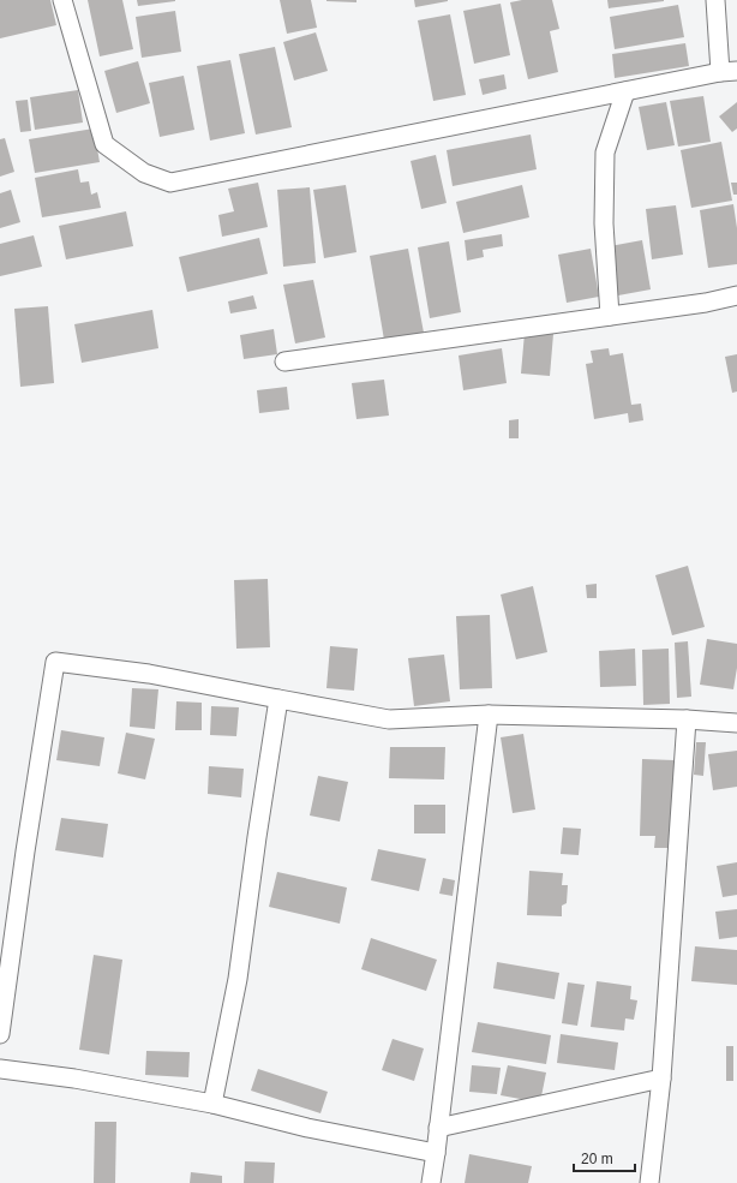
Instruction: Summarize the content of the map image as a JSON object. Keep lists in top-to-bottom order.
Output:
{
  "scale_bar": "20 m"
}
